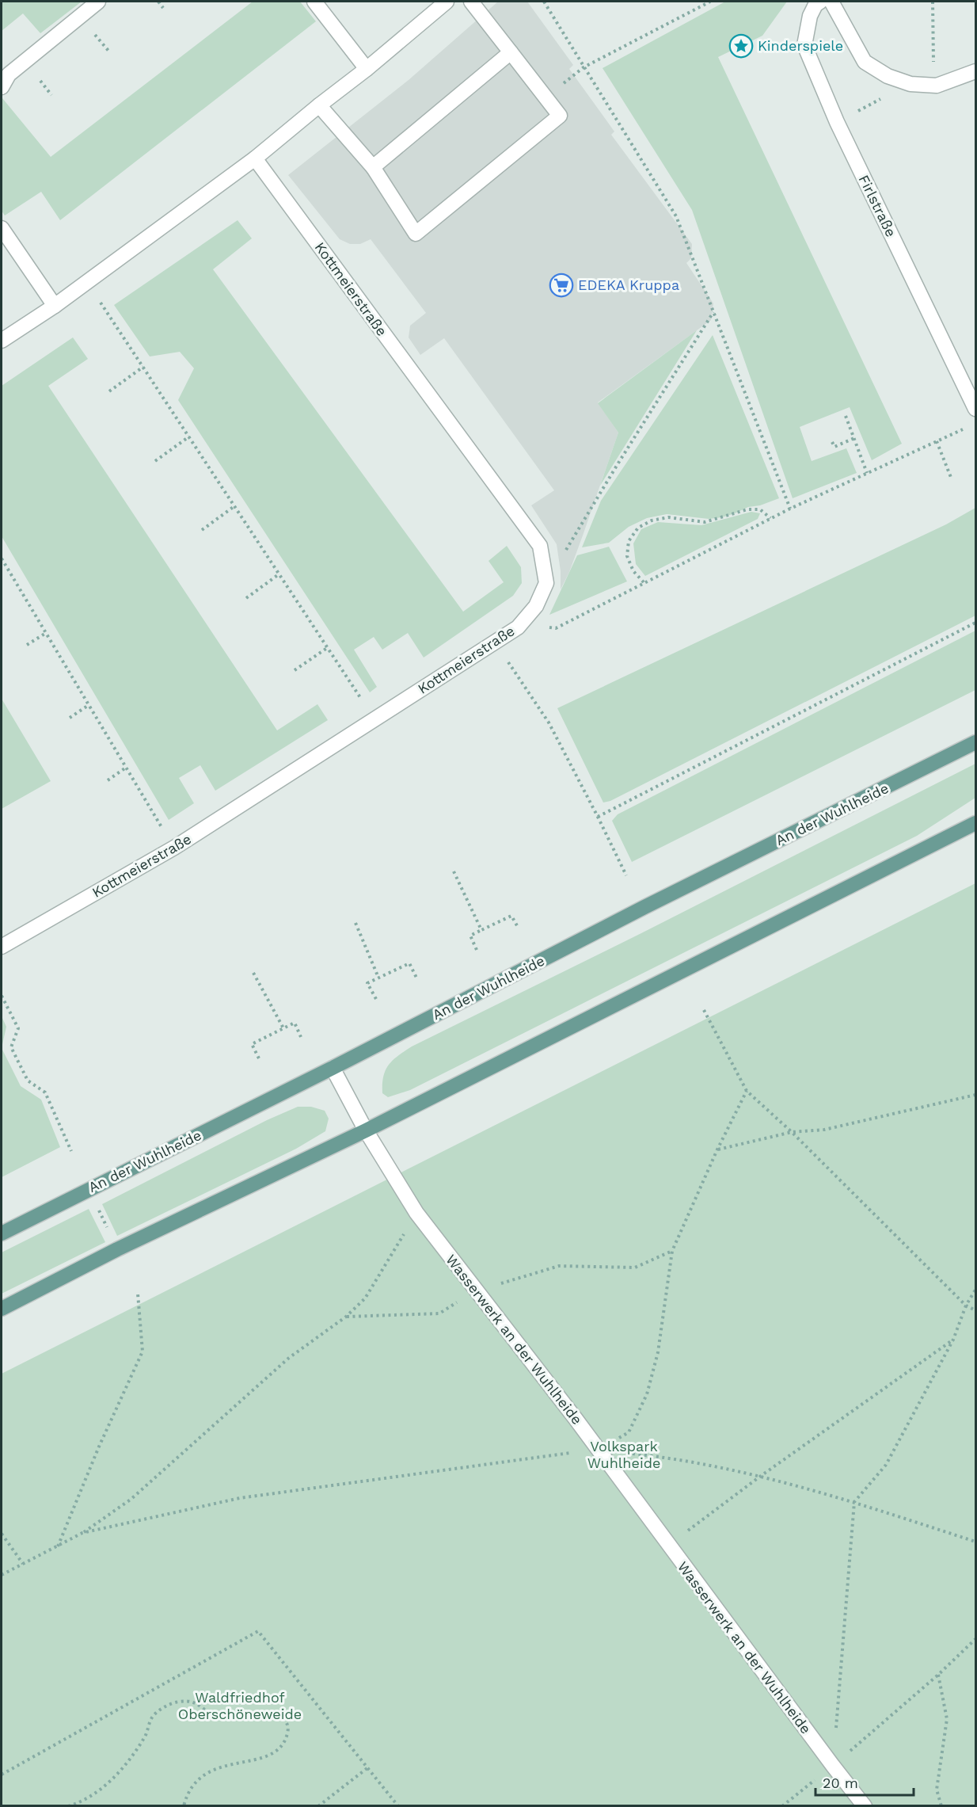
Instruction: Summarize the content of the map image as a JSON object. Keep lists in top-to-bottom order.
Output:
{
  "streets": {
    "main road": ["An der Wuhlheide"],
    "street": ["Firlstraße", "Kottmeierstraße", "Wasserwerk an der Wuhlheide"]
  },
  "crossings": [
    ["An der Wuhlheide", "Wasserwerk an der Wuhlheide"]
  ],
  "parks": ["Volkspark Wuhlheide", "Waldfriedhof Oberschöneweide"],
  "places": {
    "place": ["Kinderspiele"],
    "supermarket": ["EDEKA Kruppa"]
  },
  "scale_bar": "20 m"
}
